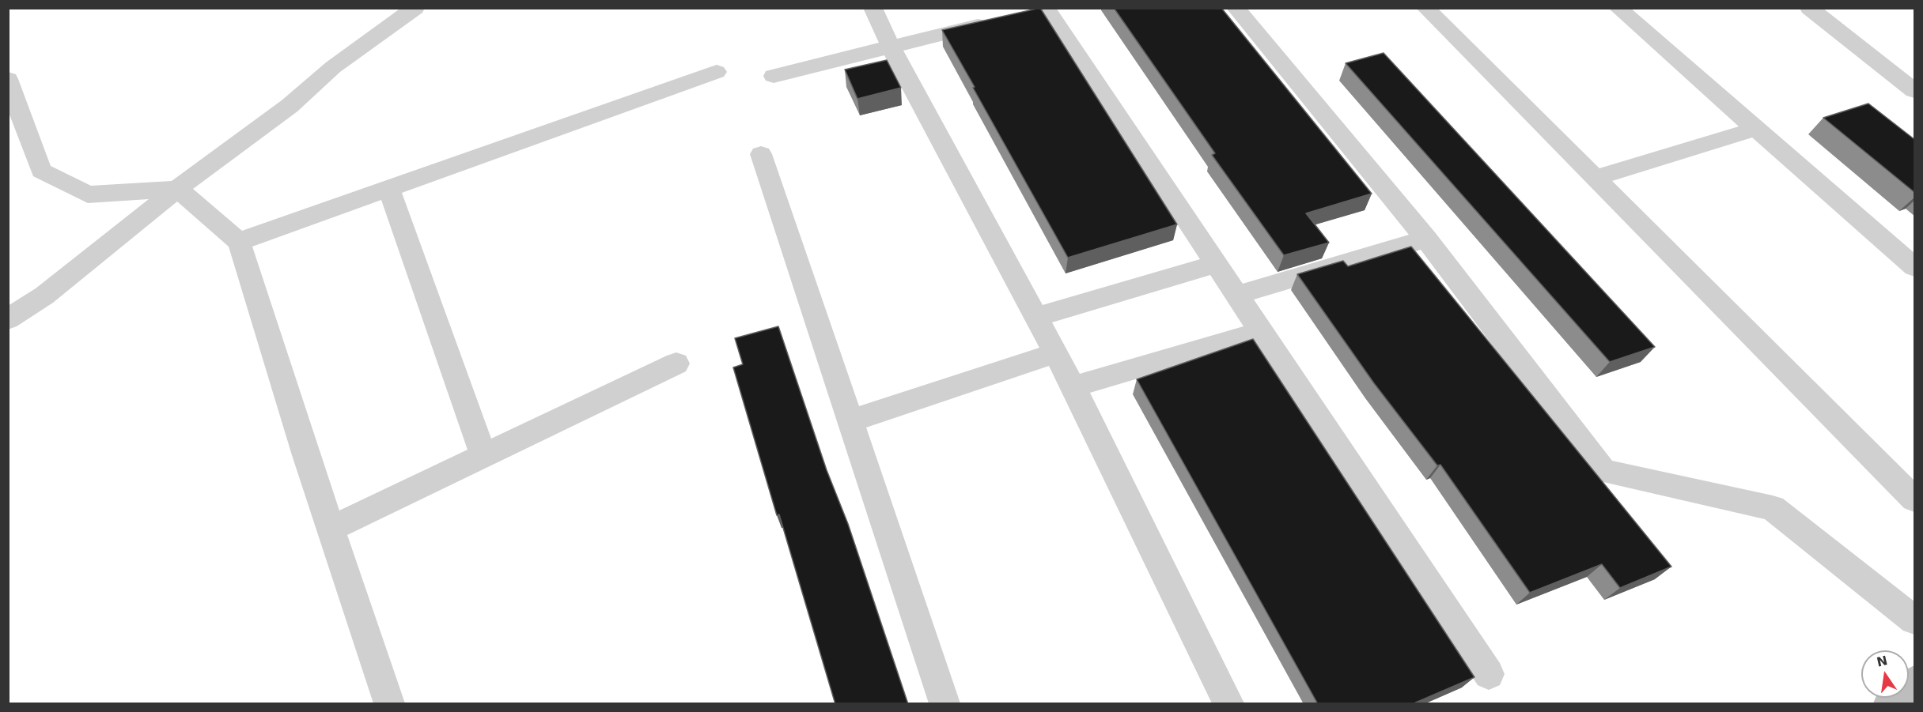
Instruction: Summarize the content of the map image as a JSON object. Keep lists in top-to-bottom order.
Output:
{
  "north": "top"
}
